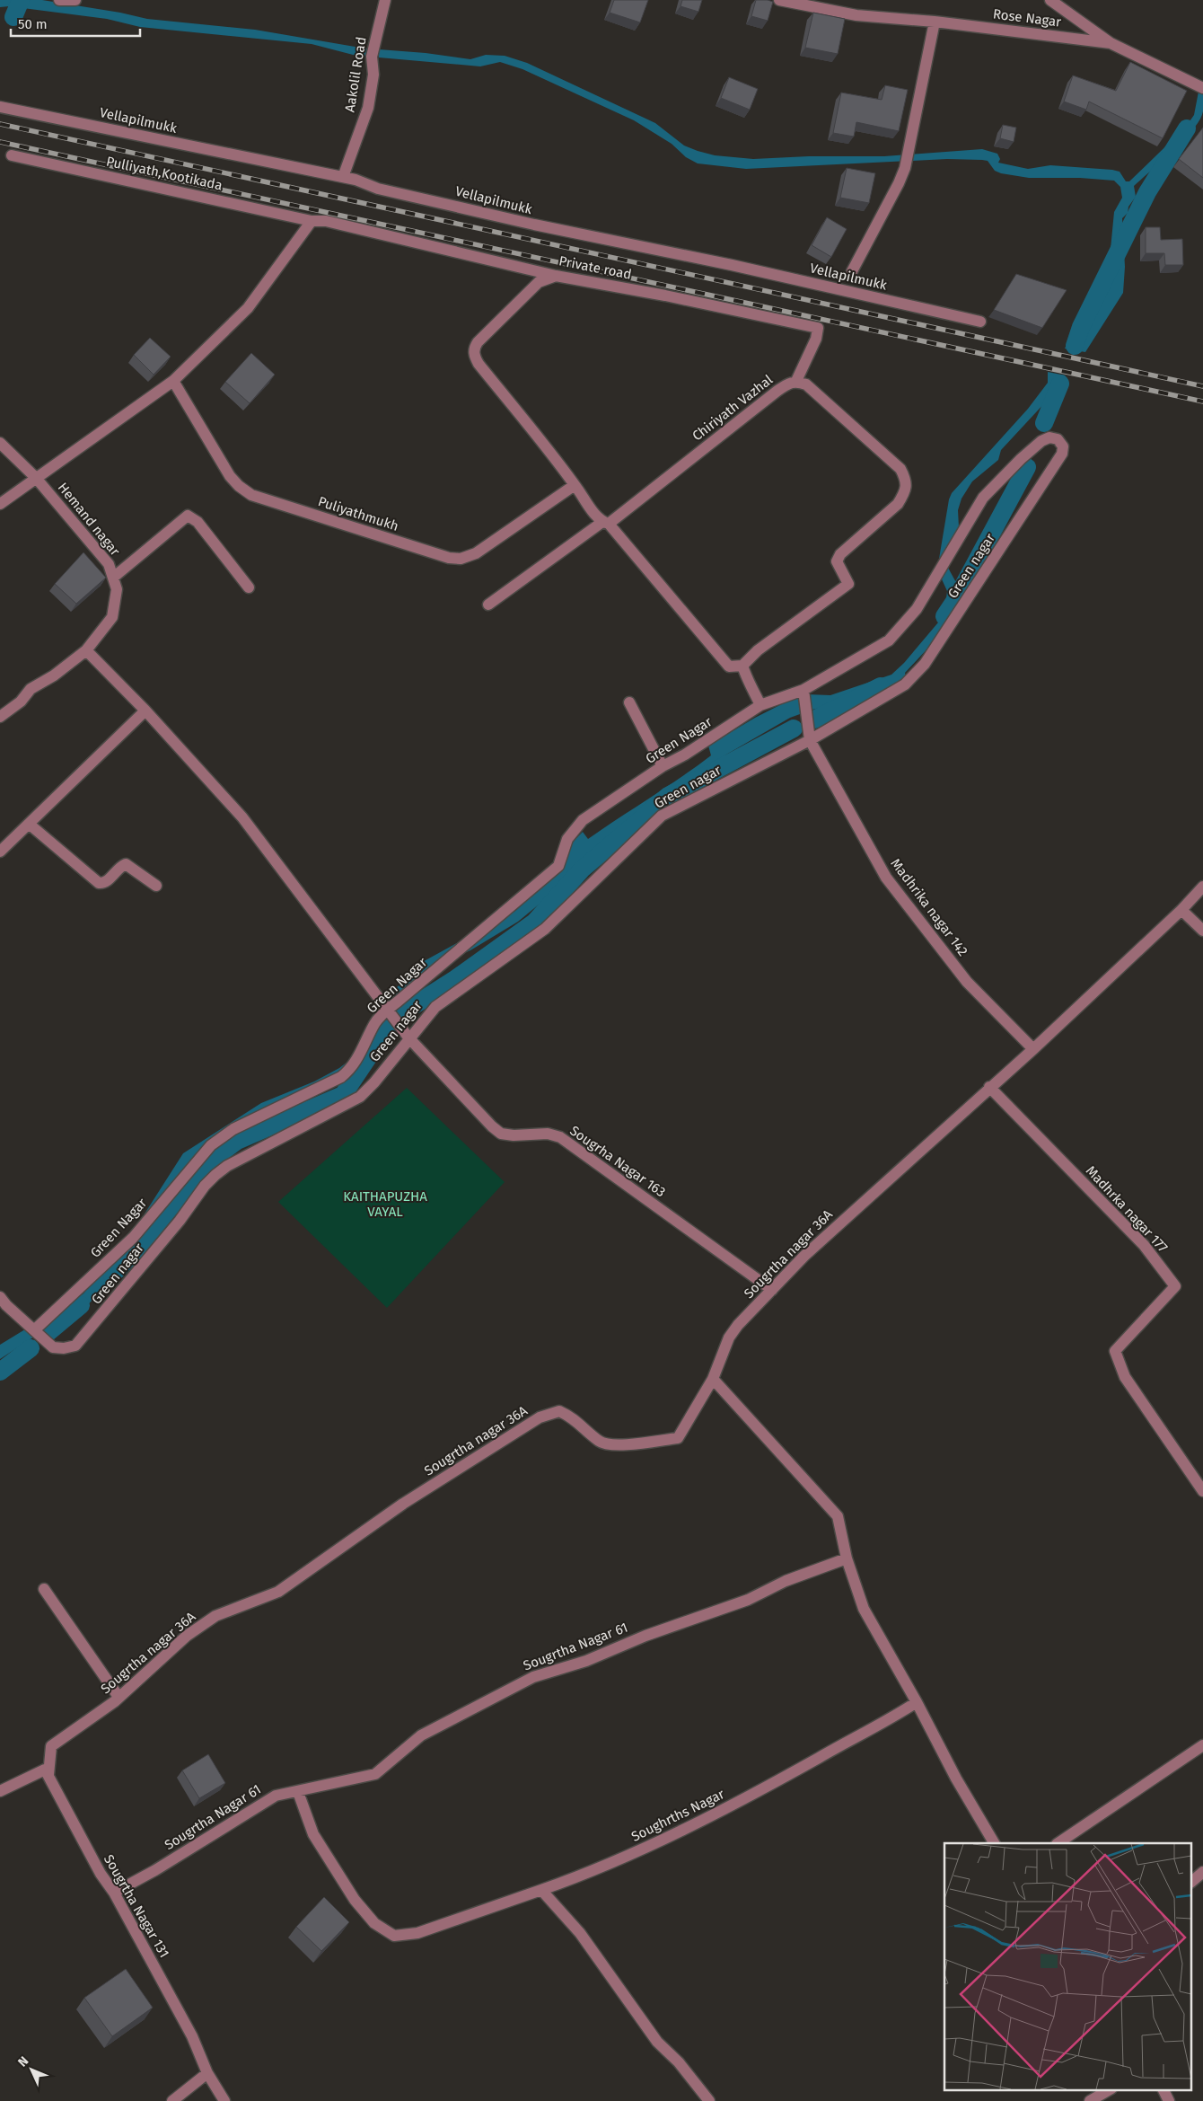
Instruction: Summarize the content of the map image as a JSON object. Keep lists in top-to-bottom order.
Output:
{
  "streets": {
    "street": [
      "Rose Nagar",
      "Aakolil Road",
      "Vellapilmukk",
      "Pulliyath,Kootikada",
      "Private road",
      "Chiriyath Vazhal",
      "Puliyathmukh",
      "Hemand nagar",
      "Green nagar",
      "Green Nagar",
      "Madhrika nagar 142",
      "Sougrha Nagar 163",
      "Madhrka nagar 177",
      "Sougrtha nagar 36A",
      "Sougrtha Nagar 61",
      "Soughrths Nagar",
      "Sougrtha Nagar 131"
    ]
  },
  "crossings": [
    ["Aakolil Road", "Vellapilmukk"],
    ["Pulliyath,Kootikada", "Private road"],
    ["Private road", "Chiriyath Vazhal"],
    ["Hemand nagar", "Sougrha Nagar 163"],
    ["Green nagar", "Green Nagar"],
    ["Green nagar", "Madhrika nagar 142"],
    ["Green nagar", "Sougrha Nagar 163"],
    ["Green Nagar", "Madhrika nagar 142"],
    ["Green Nagar", "Sougrha Nagar 163"],
    ["Madhrika nagar 142", "Sougrtha nagar 36A"],
    ["Sougrha Nagar 163", "Sougrtha nagar 36A"],
    ["Madhrka nagar 177", "Sougrtha nagar 36A"],
    ["Sougrtha nagar 36A", "Sougrtha Nagar 131"],
    ["Sougrtha Nagar 61", "Soughrths Nagar"],
    ["Sougrtha Nagar 61", "Sougrtha Nagar 131"]
  ],
  "parks": ["KAITHAPUZHA VAYAL"],
  "scale_bar": "50 m",
  "north": "top left"
}
